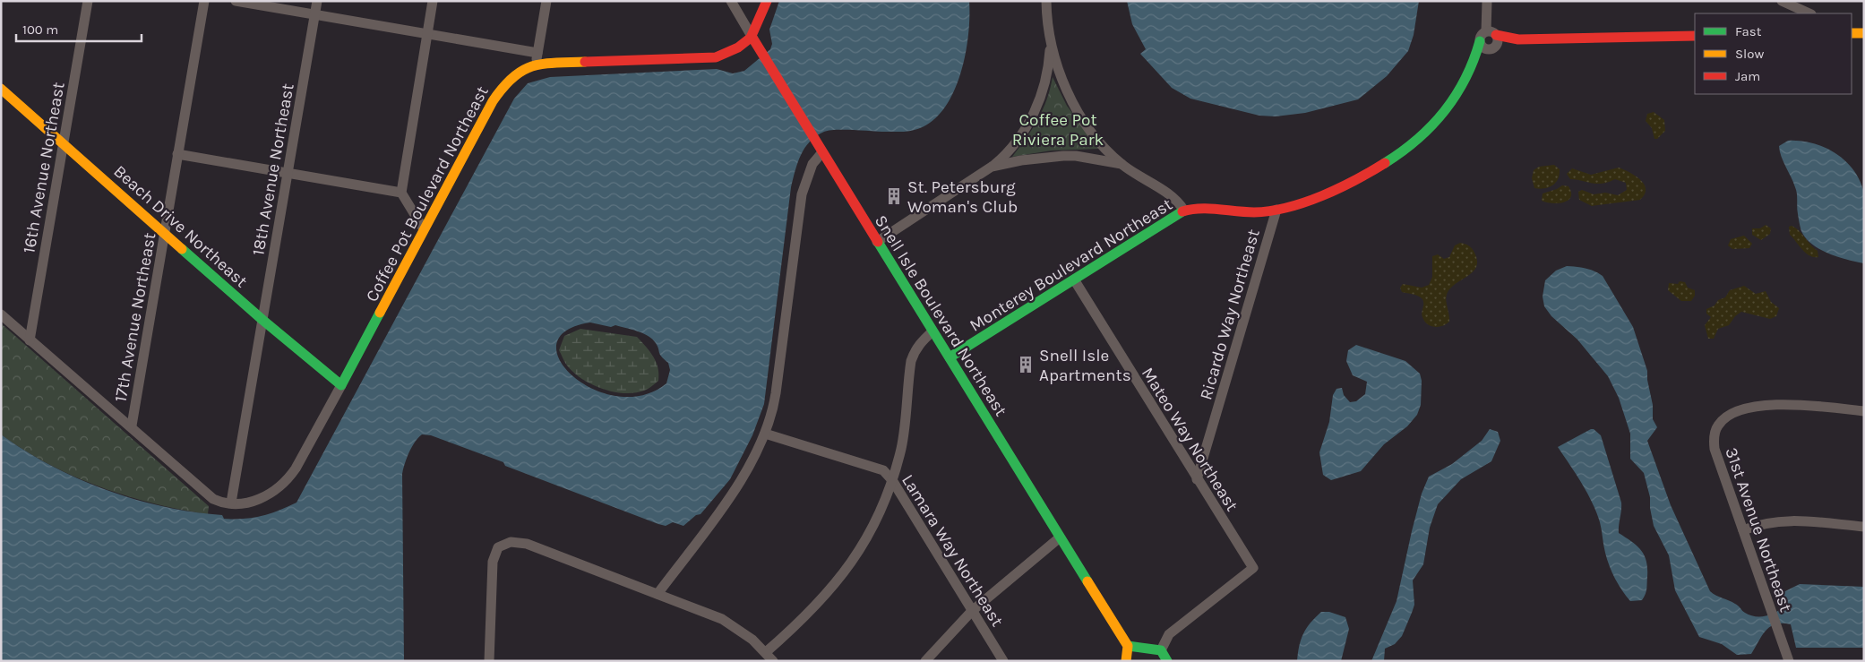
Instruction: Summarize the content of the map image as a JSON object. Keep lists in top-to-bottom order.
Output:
{
  "streets": {
    "street": [
      "16th Avenue Northeast",
      "18th Avenue Northeast",
      "Coffee Pot Boulevard Northeast",
      "Beach Drive Northeast",
      "Monterey Boulevard Northeast",
      "Ricardo Way Northeast",
      "Snell Isle Boulevard Northeast",
      "17th Avenue Northeast",
      "Mateo Way Northeast",
      "31st Avenue Northeast",
      "Lamara Way Northeast"
    ]
  },
  "crossings": [
    ["16th Avenue Northeast", "Beach Drive Northeast"],
    ["18th Avenue Northeast", "Coffee Pot Boulevard Northeast"],
    ["18th Avenue Northeast", "Beach Drive Northeast"],
    ["Coffee Pot Boulevard Northeast", "Beach Drive Northeast"],
    ["Coffee Pot Boulevard Northeast", "Snell Isle Boulevard Northeast"],
    ["Beach Drive Northeast", "17th Avenue Northeast"],
    ["Monterey Boulevard Northeast", "Ricardo Way Northeast"],
    ["Monterey Boulevard Northeast", "Snell Isle Boulevard Northeast"],
    ["Monterey Boulevard Northeast", "Mateo Way Northeast"],
    ["Ricardo Way Northeast", "Mateo Way Northeast"]
  ],
  "parks": ["Coffee Pot Riviera Park"],
  "places": {
    "building": ["St. Petersburg Woman's Club", "Snell Isle Apartments"]
  },
  "legend": ["Fast", "Slow", "Jam"],
  "scale_bar": "100 m"
}
